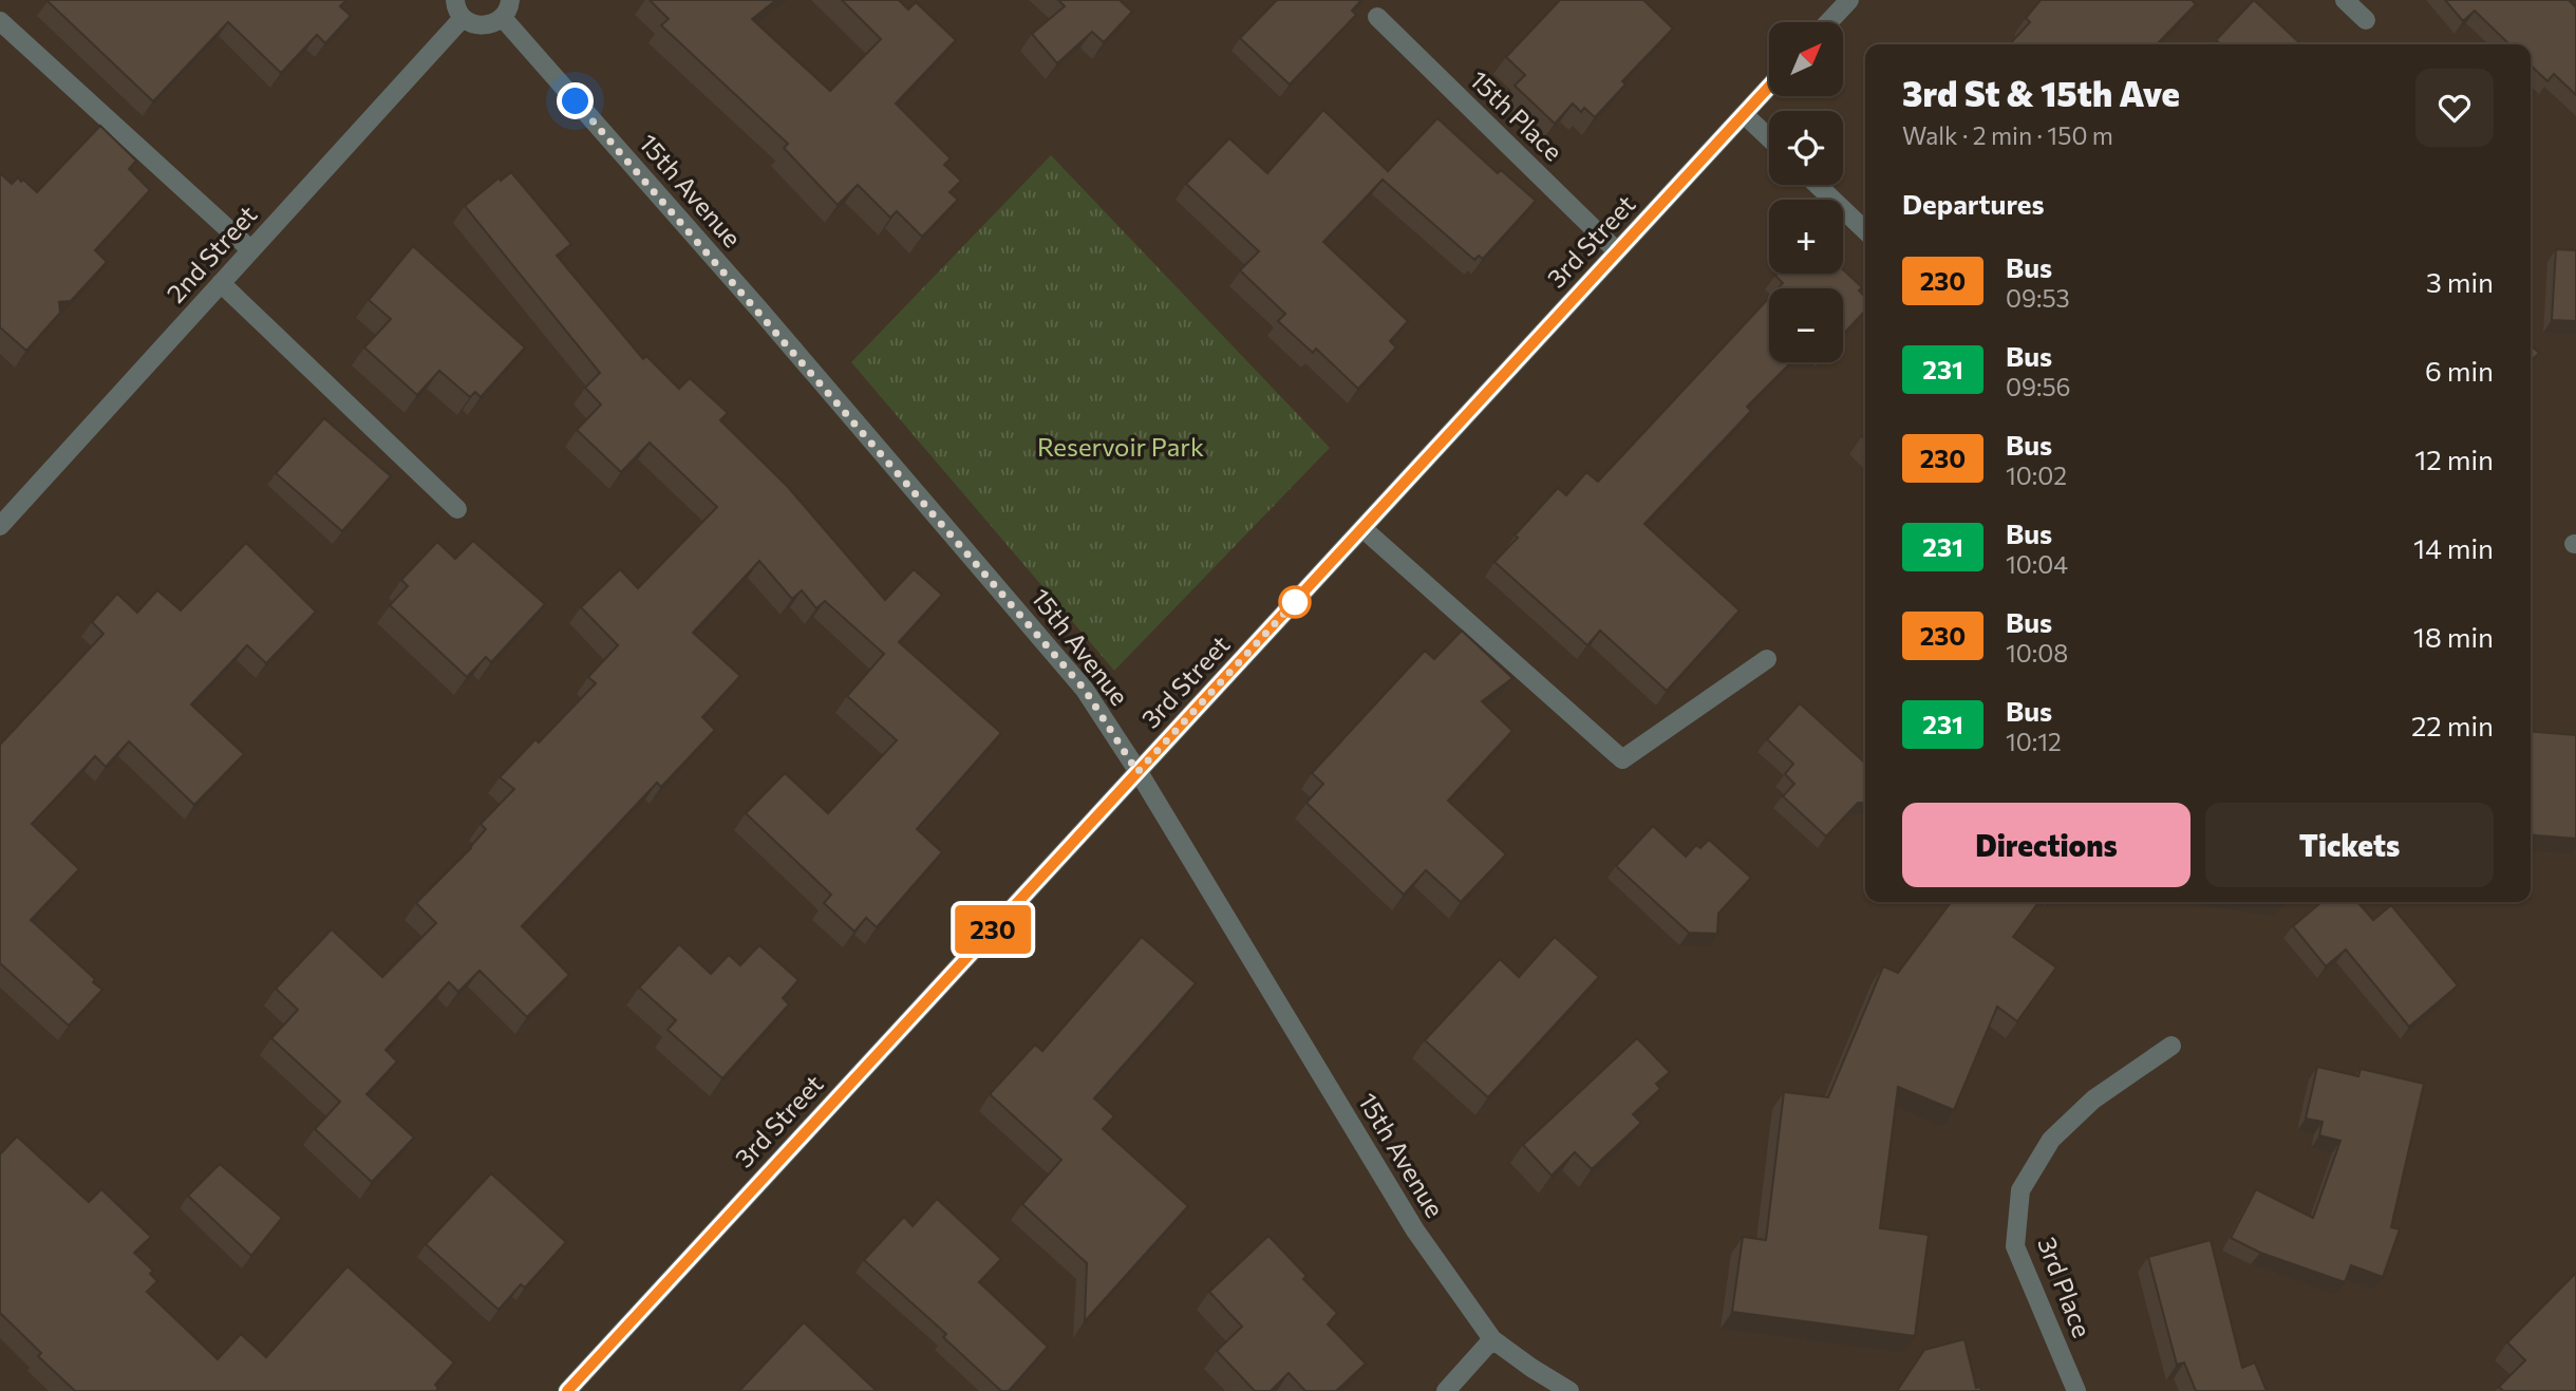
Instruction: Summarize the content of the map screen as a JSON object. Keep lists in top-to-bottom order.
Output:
{
  "streets": {
    "street": [
      "15th Place",
      "15th Avenue",
      "3rd Street",
      "2nd Street",
      "3rd Place"
    ]
  },
  "crossings": [
    ["15th Place", "3rd Street"],
    ["15th Avenue", "3rd Street"]
  ],
  "parks": ["Reservoir Park"],
  "lines": ["bus line 230"],
  "north": "top right",
  "page": {
    "on_map": "230",
    "map_buttons": ["+", "−"],
    "heading": [
      ["3rd St & 15th Ave", "Walk · 2 min · 150 m"],
      "Departures"
    ],
    "list": [
      {
        "mark": "230",
        "name": "Bus",
        "note": "09:53",
        "value": "3 min"
      },
      {
        "mark": "231",
        "name": "Bus",
        "note": "09:56",
        "value": "6 min"
      },
      {
        "mark": "230",
        "name": "Bus",
        "note": "10:02",
        "value": "12 min"
      },
      {
        "mark": "231",
        "name": "Bus",
        "note": "10:04",
        "value": "14 min"
      },
      {
        "mark": "230",
        "name": "Bus",
        "note": "10:08",
        "value": "18 min"
      },
      {
        "mark": "231",
        "name": "Bus",
        "note": "10:12",
        "value": "22 min"
      }
    ],
    "buttons": ["Directions", "Tickets"]
  }
}
